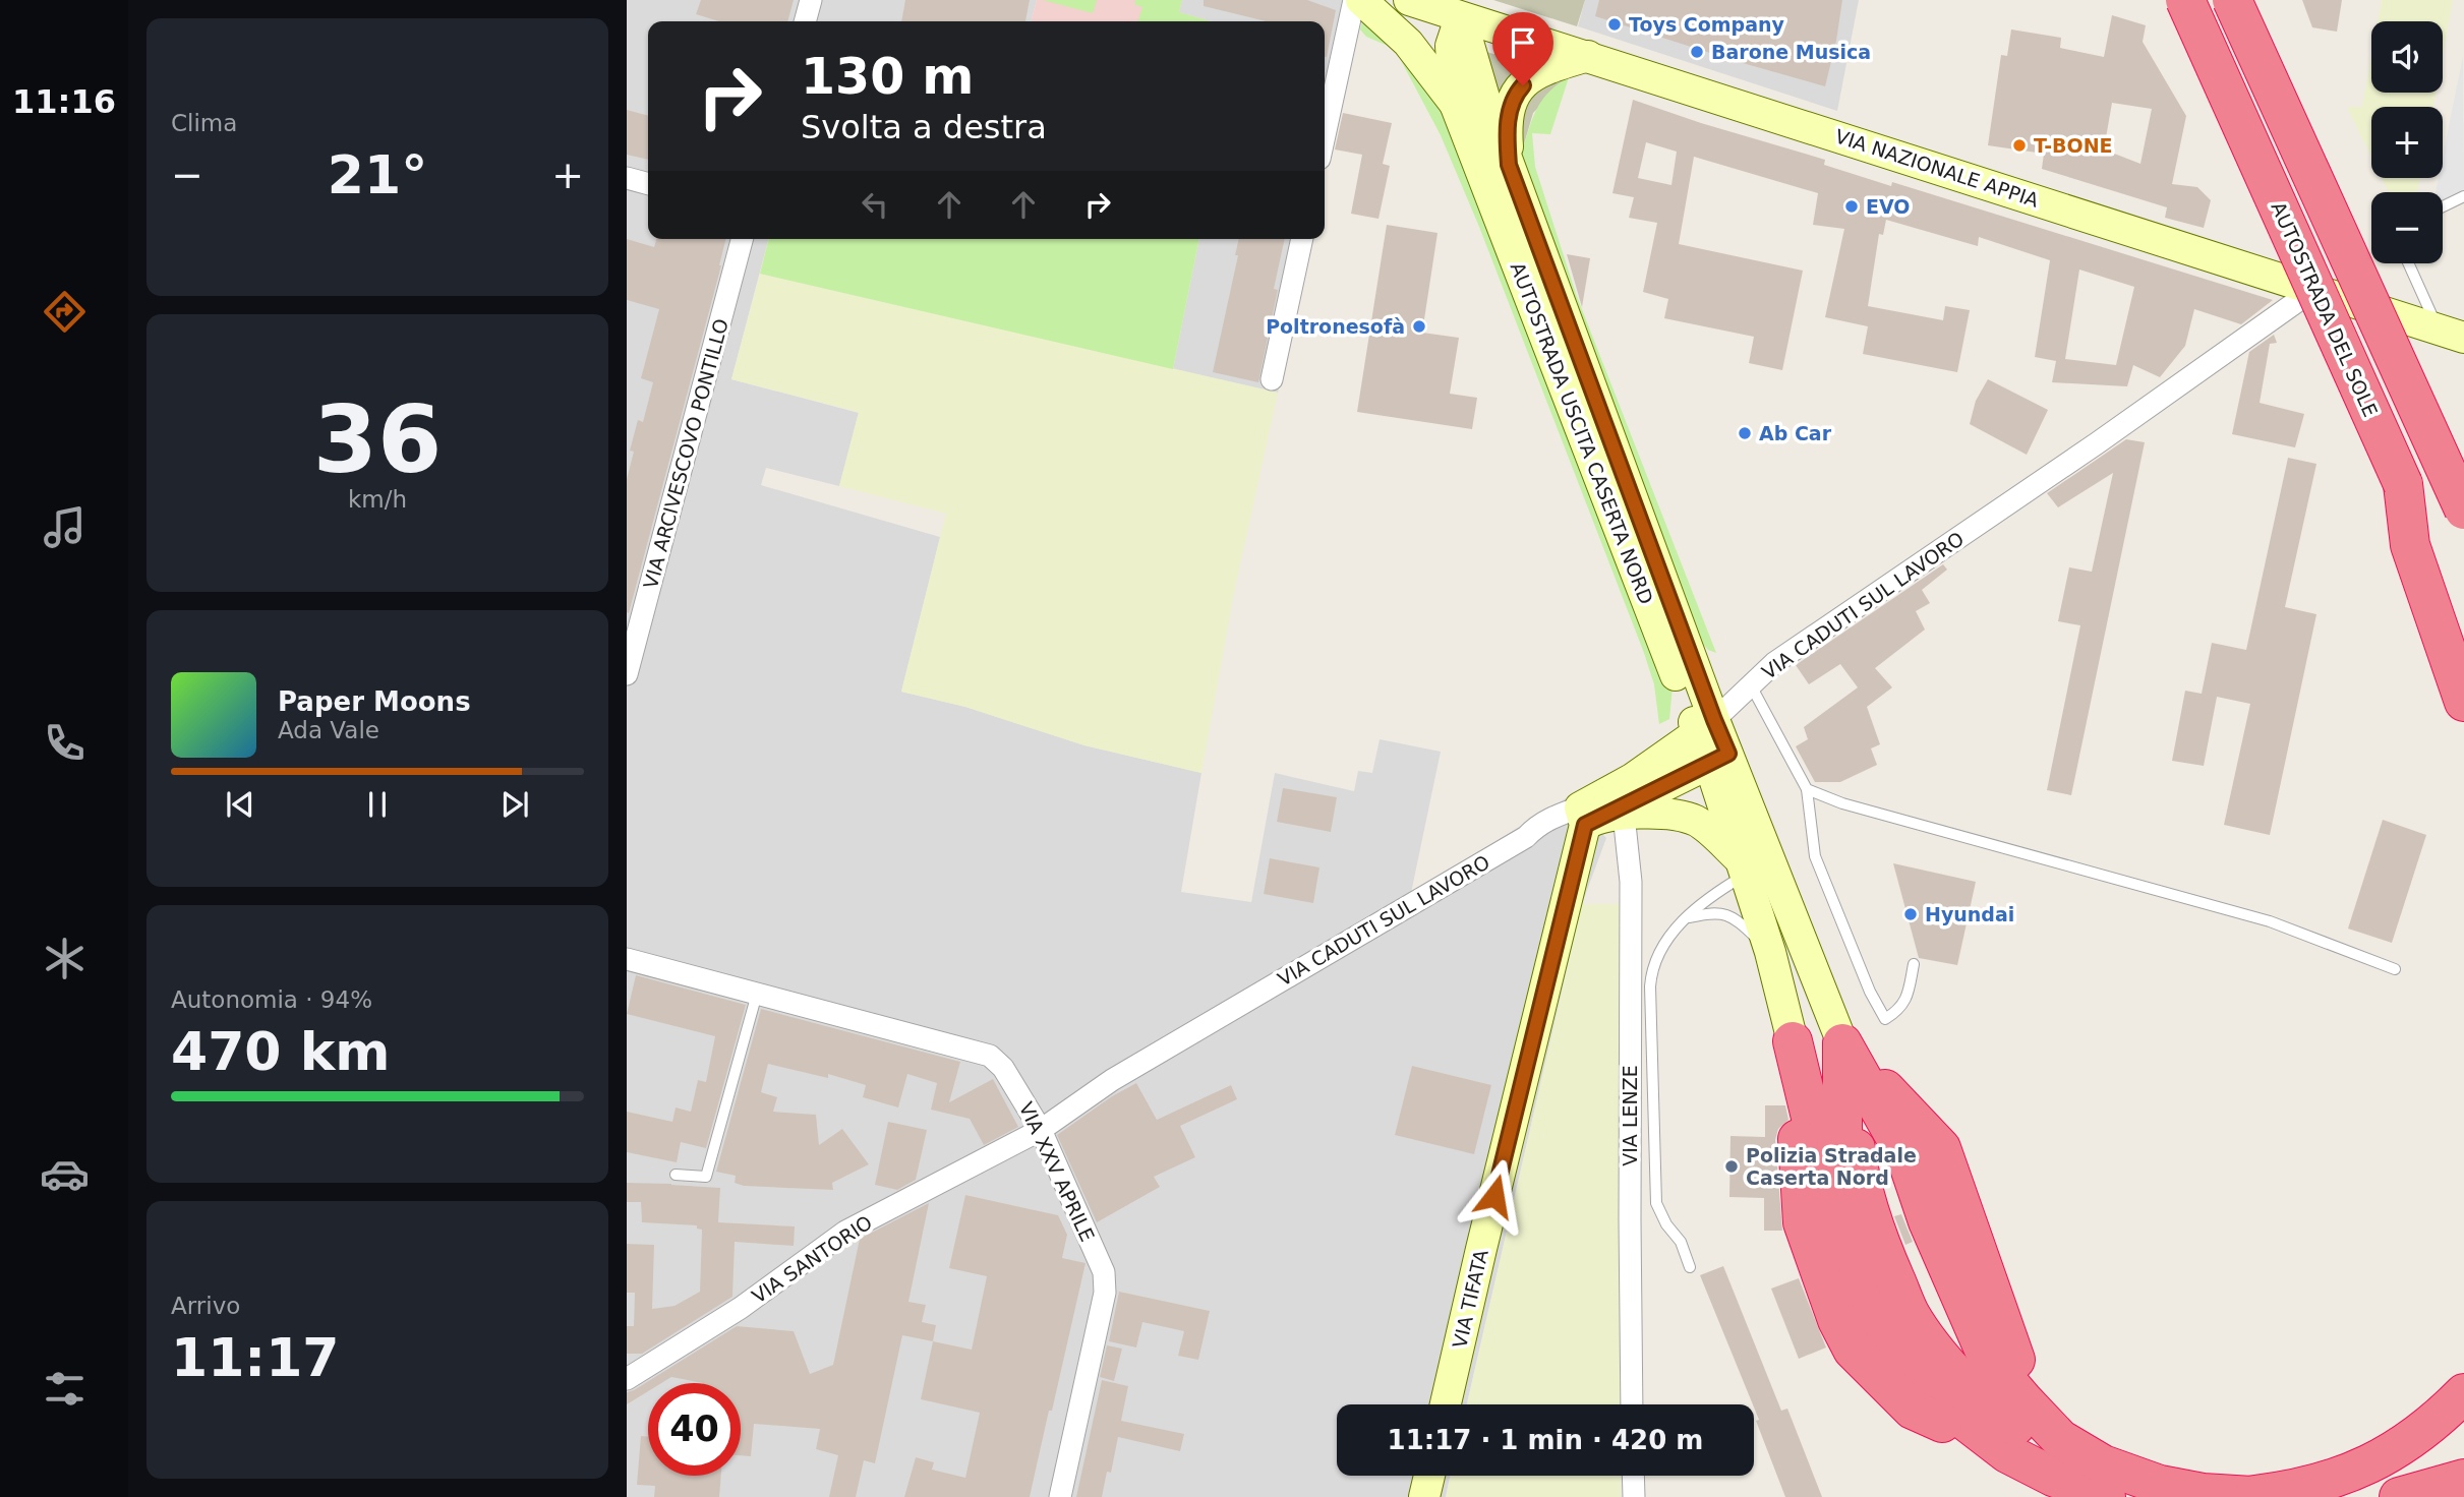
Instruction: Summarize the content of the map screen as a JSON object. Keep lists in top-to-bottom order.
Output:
{
  "streets": {
    "highway": ["AUTOSTRADA DEL SOLE"],
    "main road": ["VIA NAZIONALE APPIA", "AUTOSTRADA USCITA CASERTA NORD", "VIA TIFATA"],
    "street": [
      "VIA ARCIVESCOVO PONTILLO",
      "VIA CADUTI SUL LAVORO",
      "VIA LENZE",
      "VIA XXV APRILE",
      "VIA SANTORIO"
    ]
  },
  "crossings": [
    ["VIA NAZIONALE APPIA", "AUTOSTRADA USCITA CASERTA NORD"],
    ["VIA NAZIONALE APPIA", "VIA CADUTI SUL LAVORO"],
    ["AUTOSTRADA USCITA CASERTA NORD", "VIA CADUTI SUL LAVORO"],
    ["AUTOSTRADA USCITA CASERTA NORD", "VIA LENZE"],
    ["AUTOSTRADA USCITA CASERTA NORD", "VIA TIFATA"],
    ["VIA CADUTI SUL LAVORO", "VIA LENZE"],
    ["VIA CADUTI SUL LAVORO", "VIA XXV APRILE"],
    ["VIA CADUTI SUL LAVORO", "VIA SANTORIO"],
    ["VIA CADUTI SUL LAVORO", "VIA TIFATA"],
    ["VIA LENZE", "VIA TIFATA"],
    ["VIA XXV APRILE", "VIA SANTORIO"]
  ],
  "places": [
    "Toys Company",
    "Barone Musica",
    "T-BONE",
    "EVO",
    "Poltronesofà",
    "Ab Car",
    "Hyundai",
    "Polizia Stradale Caserta Nord"
  ],
  "page": {
    "tabs": "11:16",
    "tile": [
      "Clima",
      ["36", "km/h"],
      ["Autonomia · 94%", "470 km"],
      ["Arrivo", "11:17"]
    ],
    "map_buttons": ["+", "−"],
    "turn": ["130 m", "Svolta a destra"],
    "heat": ["−", "21°", "+"],
    "song": ["Paper Moons", "Ada Vale"],
    "limit": "40",
    "trip": "11:17 · 1 min · 420 m"
  }
}
